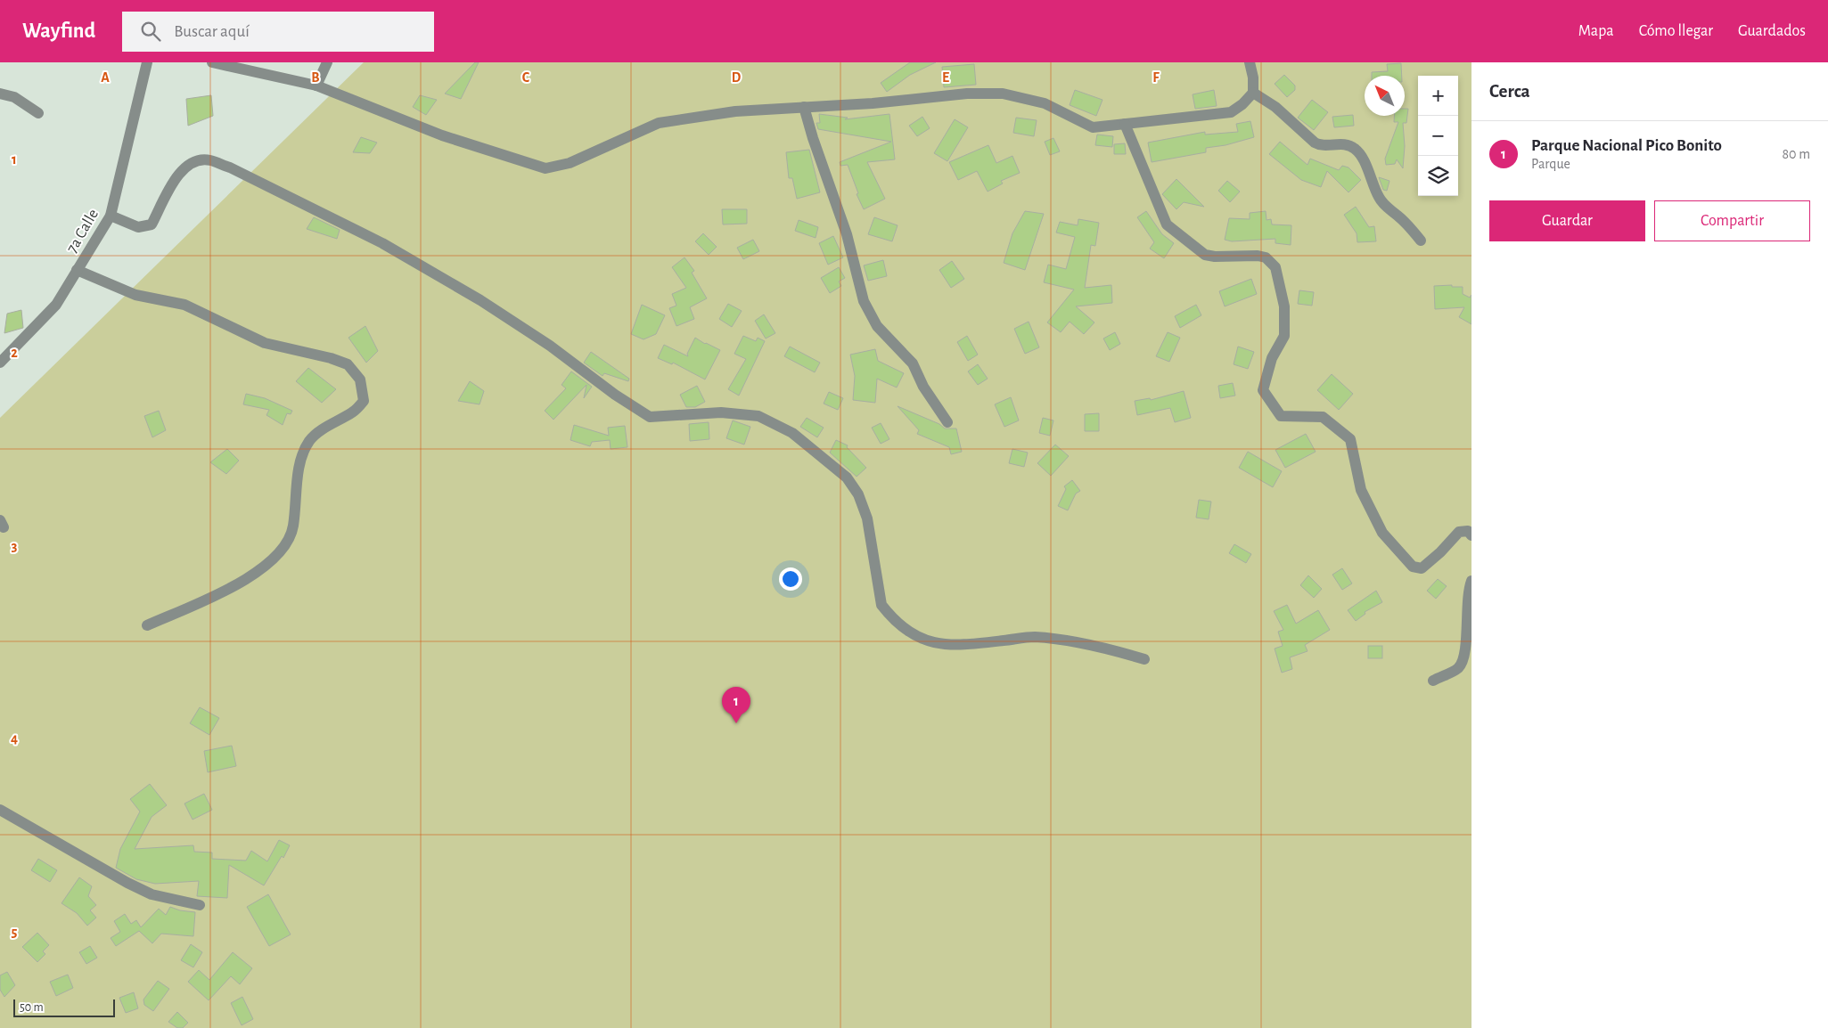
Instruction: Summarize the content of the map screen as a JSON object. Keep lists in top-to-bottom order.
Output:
{
  "streets": {
    "street": ["7a Calle"]
  },
  "scale_bar": "50 m",
  "north": "top left",
  "page": {
    "header": "Wayfind",
    "search": "Buscar aquí",
    "nav": ["Mapa", "Cómo llegar", "Guardados"],
    "heading": "Cerca",
    "map_buttons": ["+", "−"],
    "list": [
      {
        "mark": "1",
        "name": "Parque Nacional Pico Bonito",
        "note": "Parque",
        "value": "80 m"
      }
    ],
    "buttons": ["Guardar", "Compartir"],
    "pins": "1",
    "scale": "50 m"
  },
  "grid": {
    "columns": [
      "A",
      "B",
      "C",
      "D",
      "E",
      "F"
    ],
    "rows": [
      "1",
      "2",
      "3",
      "4",
      "5"
    ]
  }
}
